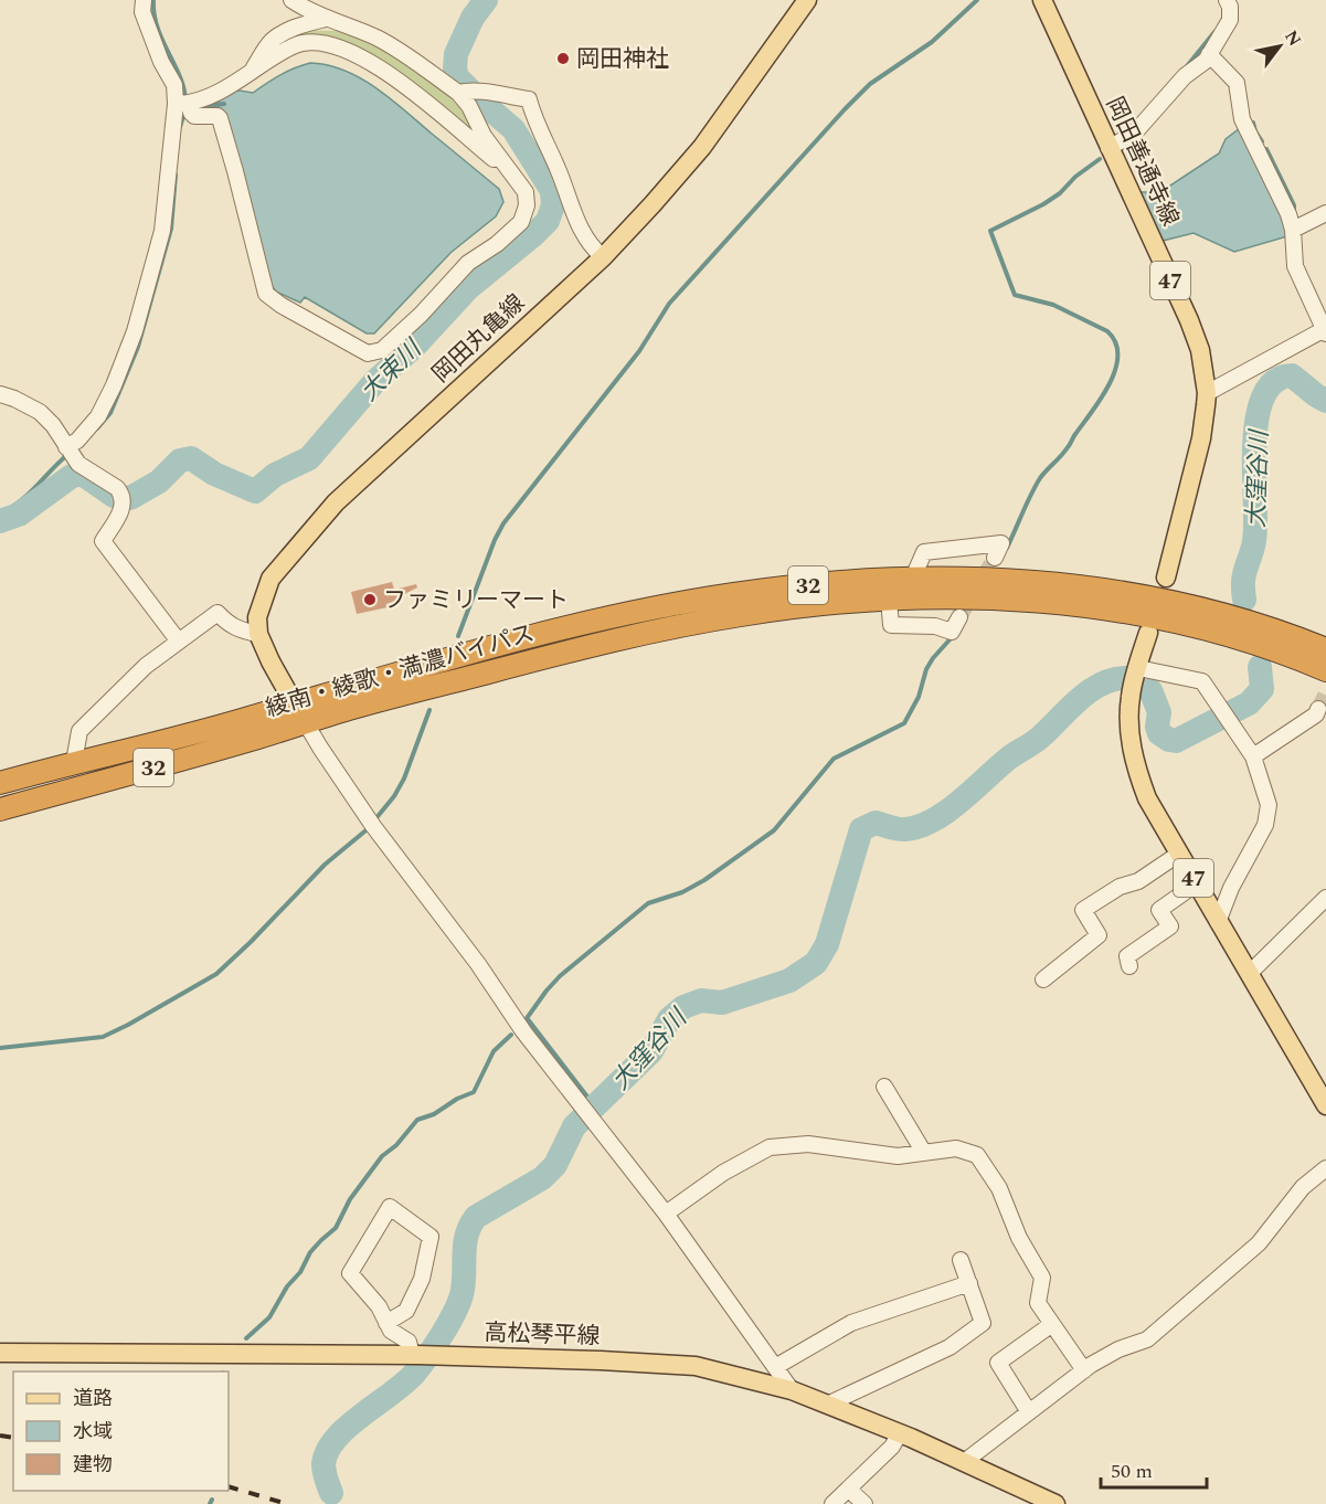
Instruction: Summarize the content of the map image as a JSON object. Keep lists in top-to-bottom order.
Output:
{
  "streets": {
    "highway": ["32", "綾南・綾歌・満濃バイパス"],
    "main road": [
      "岡田善通寺線",
      "47",
      "岡田丸亀線",
      "高松琴平線"
    ]
  },
  "water": ["大束川", "大窪谷川"],
  "places": ["岡田神社", "ファミリーマート"],
  "legend": ["道路", "水域", "建物"],
  "scale_bar": "50 m",
  "north": "top right"
}
